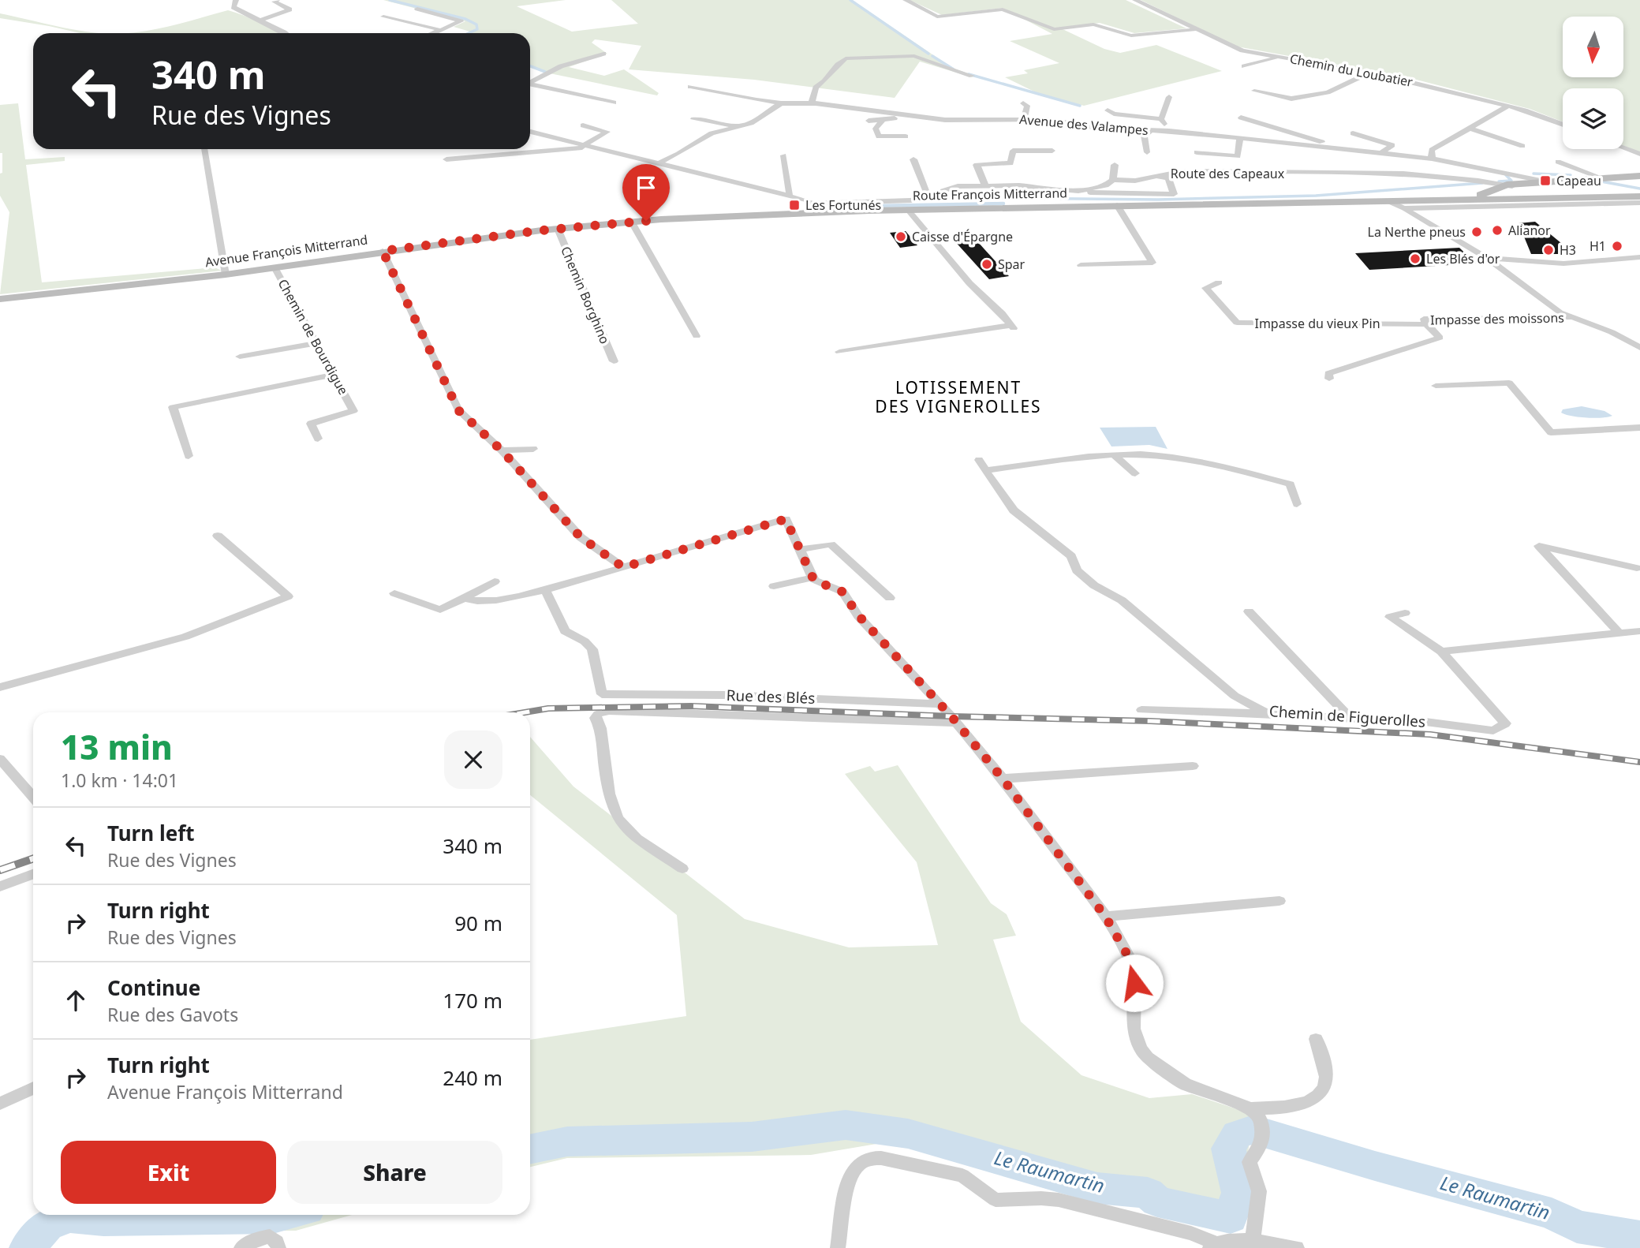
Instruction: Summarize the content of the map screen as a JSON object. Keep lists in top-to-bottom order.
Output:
{
  "streets": {
    "main road": ["Route François Mitterrand", "Avenue François Mitterrand"],
    "street": [
      "Chemin du Loubatier",
      "Avenue des Valampes",
      "Route des Capeaux",
      "Chemin Borghino",
      "Impasse des moissons",
      "Impasse du vieux Pin",
      "Chemin de Bourdigue",
      "Rue des Blés",
      "Chemin de Figuerolles"
    ]
  },
  "crossings": [
    ["Route des Capeaux", "Route François Mitterrand"],
    ["Route François Mitterrand", "Avenue François Mitterrand"],
    ["Avenue François Mitterrand", "Chemin Borghino"],
    ["Avenue François Mitterrand", "Chemin de Bourdigue"],
    ["Impasse des moissons", "Impasse du vieux Pin"]
  ],
  "districts": ["LOTISSEMENT DES VIGNEROLLES"],
  "water": ["Le Raumartin"],
  "places": {
    "transit": ["Capeau", "Les Fortunés"],
    "other": [
      "Alianor",
      "La Nerthe pneus",
      "Caisse d'Épargne",
      "H1",
      "H3",
      "Les Blés d'or",
      "Spar"
    ]
  },
  "north": "bottom",
  "page": {
    "turn": ["340 m", "Rue des Vignes"],
    "heading": ["13 min", "1.0 km · 14:01"],
    "list": [
      {
        "name": "Turn left",
        "note": "Rue des Vignes",
        "value": "340 m"
      },
      {
        "name": "Turn right",
        "note": "Rue des Vignes",
        "value": "90 m"
      },
      {
        "name": "Continue",
        "note": "Rue des Gavots",
        "value": "170 m"
      },
      {
        "name": "Turn right",
        "note": "Avenue François Mitterrand",
        "value": "240 m"
      }
    ],
    "buttons": ["Exit", "Share"]
  }
}
